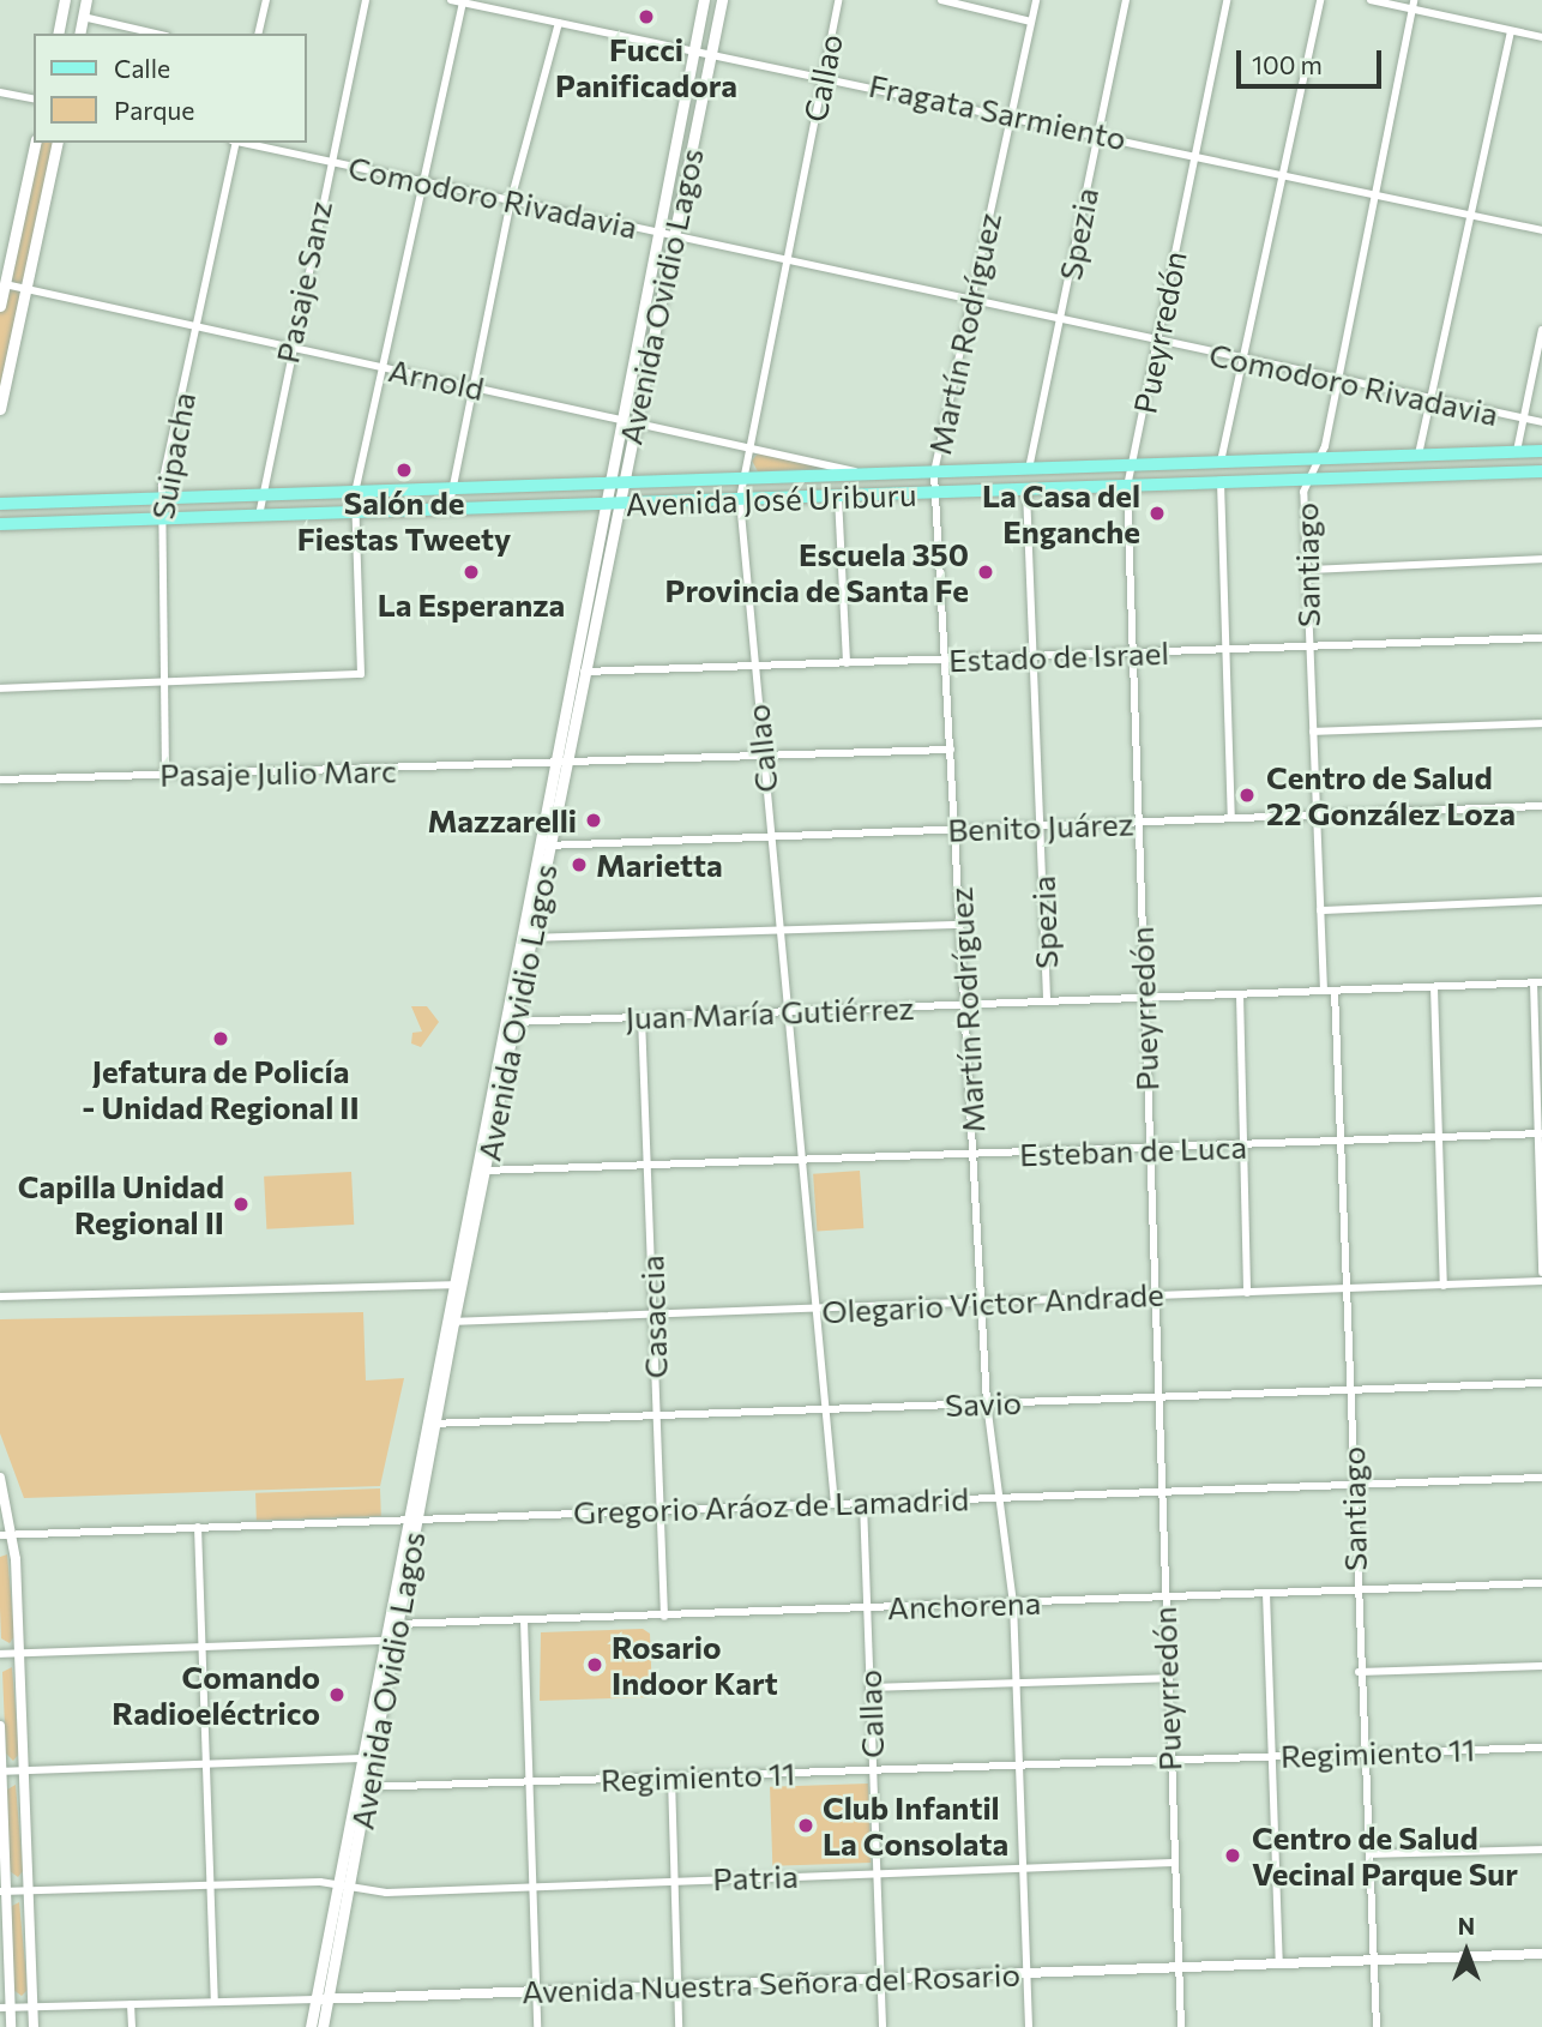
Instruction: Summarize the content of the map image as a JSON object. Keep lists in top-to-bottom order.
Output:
{
  "streets": {
    "main road": ["Avenida Ovidio Lagos", "Avenida José Uriburu"],
    "street": [
      "Callao",
      "Fragata Sarmiento",
      "Comodoro Rivadavia",
      "Spezia",
      "Pasaje Sanz",
      "Pueyrredón",
      "Martín Rodríguez",
      "Arnold",
      "Suipacha",
      "Santiago",
      "Estado de Israel",
      "Pasaje Julio Marc",
      "Benito Juárez",
      "Juan María Gutiérrez",
      "Esteban de Luca",
      "Olegario Victor Andrade",
      "Casaccia",
      "Savio",
      "Gregorio Aráoz de Lamadrid",
      "Anchorena",
      "Regimiento 11",
      "Patria",
      "Avenida Nuestra Señora del Rosario"
    ]
  },
  "crossings": [
    ["Callao", "Fragata Sarmiento"],
    ["Callao", "Comodoro Rivadavia"],
    ["Callao", "Arnold"],
    ["Callao", "Avenida José Uriburu"],
    ["Callao", "Estado de Israel"],
    ["Callao", "Pasaje Julio Marc"],
    ["Callao", "Benito Juárez"],
    ["Callao", "Juan María Gutiérrez"],
    ["Callao", "Esteban de Luca"],
    ["Callao", "Olegario Victor Andrade"],
    ["Callao", "Savio"],
    ["Callao", "Gregorio Aráoz de Lamadrid"],
    ["Callao", "Anchorena"],
    ["Callao", "Regimiento 11"],
    ["Callao", "Patria"],
    ["Callao", "Avenida Nuestra Señora del Rosario"],
    ["Fragata Sarmiento", "Spezia"],
    ["Fragata Sarmiento", "Avenida Ovidio Lagos"],
    ["Fragata Sarmiento", "Pueyrredón"],
    ["Fragata Sarmiento", "Martín Rodríguez"],
    ["Fragata Sarmiento", "Santiago"],
    ["Comodoro Rivadavia", "Spezia"],
    ["Comodoro Rivadavia", "Pasaje Sanz"],
    ["Comodoro Rivadavia", "Avenida Ovidio Lagos"],
    ["Comodoro Rivadavia", "Pueyrredón"],
    ["Comodoro Rivadavia", "Martín Rodríguez"],
    ["Comodoro Rivadavia", "Santiago"],
    ["Spezia", "Avenida José Uriburu"],
    ["Spezia", "Estado de Israel"],
    ["Spezia", "Benito Juárez"],
    ["Spezia", "Juan María Gutiérrez"],
    ["Pasaje Sanz", "Arnold"],
    ["Pasaje Sanz", "Avenida José Uriburu"],
    ["Avenida Ovidio Lagos", "Arnold"],
    ["Avenida Ovidio Lagos", "Avenida José Uriburu"],
    ["Avenida Ovidio Lagos", "Estado de Israel"],
    ["Avenida Ovidio Lagos", "Pasaje Julio Marc"],
    ["Avenida Ovidio Lagos", "Benito Juárez"],
    ["Avenida Ovidio Lagos", "Juan María Gutiérrez"],
    ["Avenida Ovidio Lagos", "Esteban de Luca"],
    ["Avenida Ovidio Lagos", "Olegario Victor Andrade"],
    ["Avenida Ovidio Lagos", "Savio"],
    ["Avenida Ovidio Lagos", "Gregorio Aráoz de Lamadrid"],
    ["Avenida Ovidio Lagos", "Anchorena"],
    ["Avenida Ovidio Lagos", "Regimiento 11"],
    ["Avenida Ovidio Lagos", "Patria"],
    ["Avenida Ovidio Lagos", "Avenida Nuestra Señora del Rosario"],
    ["Pueyrredón", "Avenida José Uriburu"],
    ["Pueyrredón", "Estado de Israel"],
    ["Pueyrredón", "Benito Juárez"],
    ["Pueyrredón", "Juan María Gutiérrez"],
    ["Pueyrredón", "Esteban de Luca"],
    ["Pueyrredón", "Olegario Victor Andrade"],
    ["Pueyrredón", "Savio"],
    ["Pueyrredón", "Gregorio Aráoz de Lamadrid"],
    ["Pueyrredón", "Anchorena"],
    ["Pueyrredón", "Regimiento 11"],
    ["Pueyrredón", "Patria"],
    ["Pueyrredón", "Avenida Nuestra Señora del Rosario"],
    ["Martín Rodríguez", "Avenida José Uriburu"],
    ["Martín Rodríguez", "Estado de Israel"],
    ["Martín Rodríguez", "Pasaje Julio Marc"],
    ["Martín Rodríguez", "Benito Juárez"],
    ["Martín Rodríguez", "Juan María Gutiérrez"],
    ["Martín Rodríguez", "Esteban de Luca"],
    ["Martín Rodríguez", "Olegario Victor Andrade"],
    ["Martín Rodríguez", "Savio"],
    ["Martín Rodríguez", "Gregorio Aráoz de Lamadrid"],
    ["Martín Rodríguez", "Anchorena"],
    ["Martín Rodríguez", "Regimiento 11"],
    ["Martín Rodríguez", "Patria"],
    ["Martín Rodríguez", "Avenida Nuestra Señora del Rosario"],
    ["Arnold", "Suipacha"],
    ["Arnold", "Avenida José Uriburu"],
    ["Suipacha", "Avenida José Uriburu"],
    ["Suipacha", "Pasaje Julio Marc"],
    ["Avenida José Uriburu", "Santiago"],
    ["Santiago", "Estado de Israel"],
    ["Santiago", "Benito Juárez"],
    ["Santiago", "Juan María Gutiérrez"],
    ["Santiago", "Esteban de Luca"],
    ["Santiago", "Olegario Victor Andrade"],
    ["Santiago", "Savio"],
    ["Santiago", "Gregorio Aráoz de Lamadrid"],
    ["Santiago", "Anchorena"],
    ["Santiago", "Regimiento 11"],
    ["Santiago", "Avenida Nuestra Señora del Rosario"],
    ["Juan María Gutiérrez", "Casaccia"],
    ["Esteban de Luca", "Casaccia"],
    ["Olegario Victor Andrade", "Casaccia"],
    ["Casaccia", "Savio"],
    ["Casaccia", "Gregorio Aráoz de Lamadrid"],
    ["Casaccia", "Anchorena"]
  ],
  "places": [
    "Fucci Panificadora",
    "Salón de Fiestas Tweety",
    "La Casa del Enganche",
    "La Esperanza",
    "Escuela 350 Provincia de Santa Fe",
    "Centro de Salud 22 González Loza",
    "Mazzarelli",
    "Marietta",
    "Jefatura de Policía - Unidad Regional II",
    "Capilla Unidad Regional II",
    "Rosario Indoor Kart",
    "Comando Radioeléctrico",
    "Club Infantil La Consolata",
    "Centro de Salud Vecinal Parque Sur"
  ],
  "legend": ["Calle", "Parque"],
  "scale_bar": "100 m",
  "north": "top"
}
